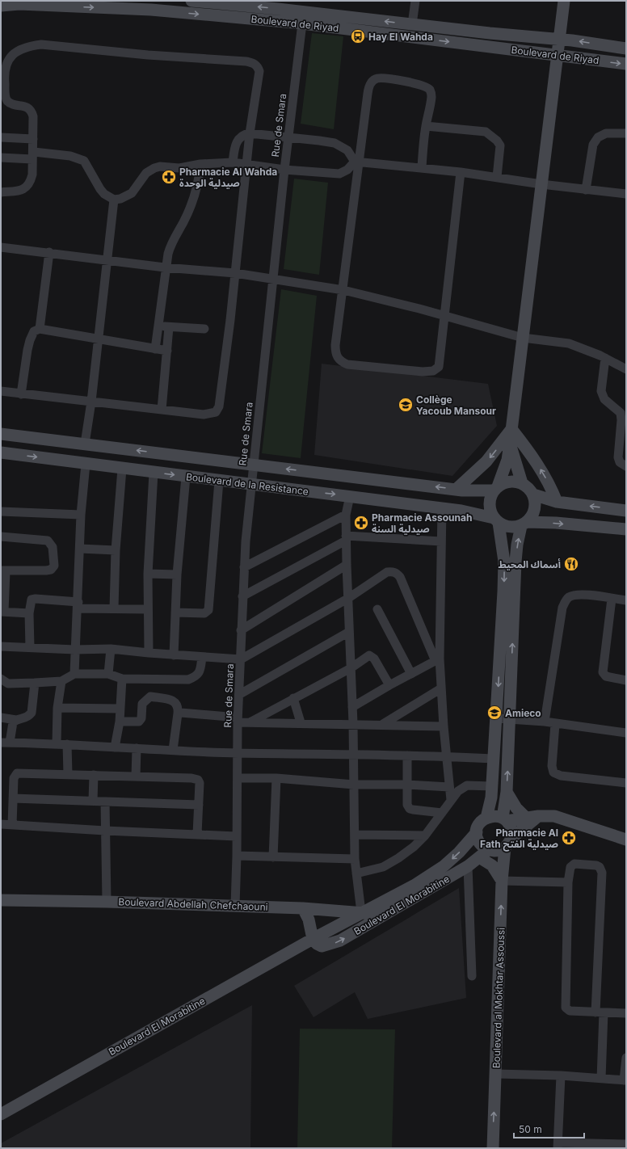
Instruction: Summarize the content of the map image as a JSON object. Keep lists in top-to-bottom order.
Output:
{
  "streets": {
    "street": [
      "Boulevard de Riyad",
      "Rue de Smara",
      "Boulevard de la Resistance",
      "Boulevard Abdellah Chefchaouni",
      "Boulevard El Morabitine",
      "Boulevard al Mokhtar Assoussi"
    ]
  },
  "crossings": [
    ["Boulevard de Riyad", "Rue de Smara"],
    ["Rue de Smara", "Boulevard de la Resistance"],
    ["Rue de Smara", "Boulevard Abdellah Chefchaouni"],
    ["Boulevard Abdellah Chefchaouni", "Boulevard El Morabitine"],
    ["Boulevard El Morabitine", "Boulevard al Mokhtar Assoussi"]
  ],
  "places": {
    "bus stop": ["Hay El Wahda"],
    "pharmacy": ["Pharmacie Al Wahda صيدلية الوحدة", "Pharmacie Assounah صيدلية السنة", "Pharmacie Al Fath صيدلية الفتح"],
    "school or university": ["Collège Yacoub Mansour", "Amieco"],
    "restaurant": ["أسماك المحيط"]
  },
  "scale_bar": "50 m"
}
